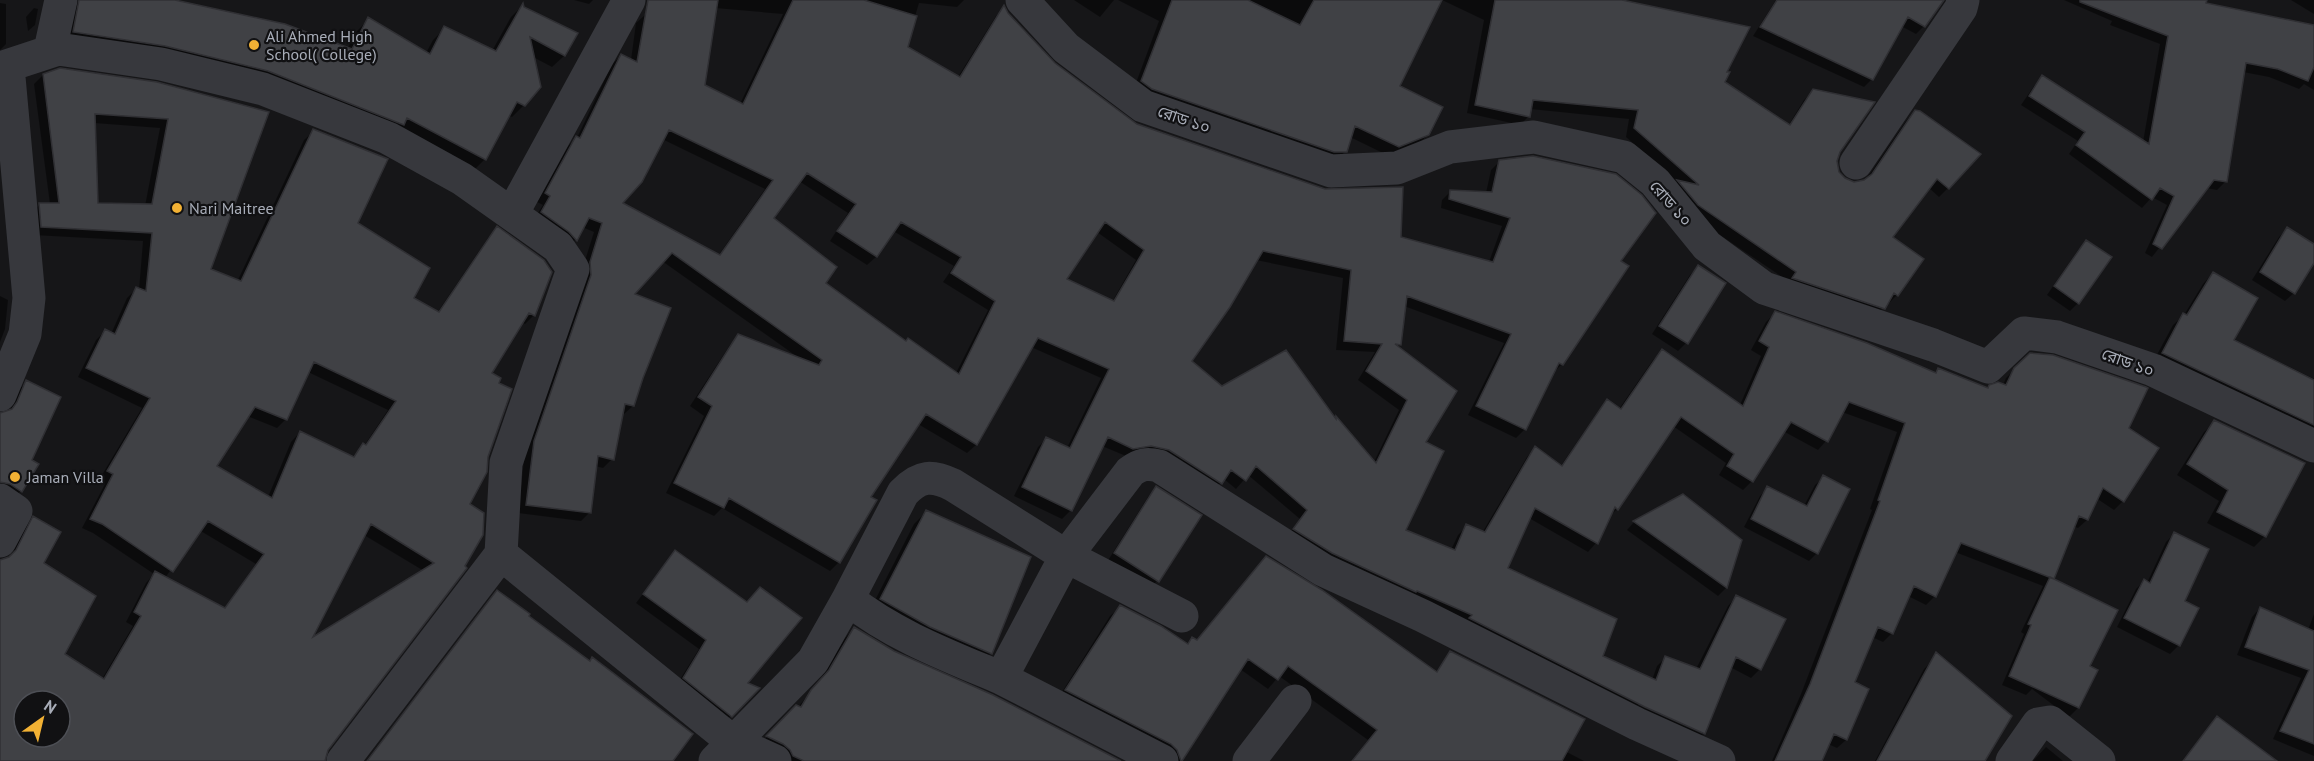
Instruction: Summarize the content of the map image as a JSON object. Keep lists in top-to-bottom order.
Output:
{
  "streets": {
    "street": ["রোড ১০"]
  },
  "places": ["Ali Ahmed High School( College)", "Nari Maitree", "Jaman Villa"],
  "north": "top right"
}
